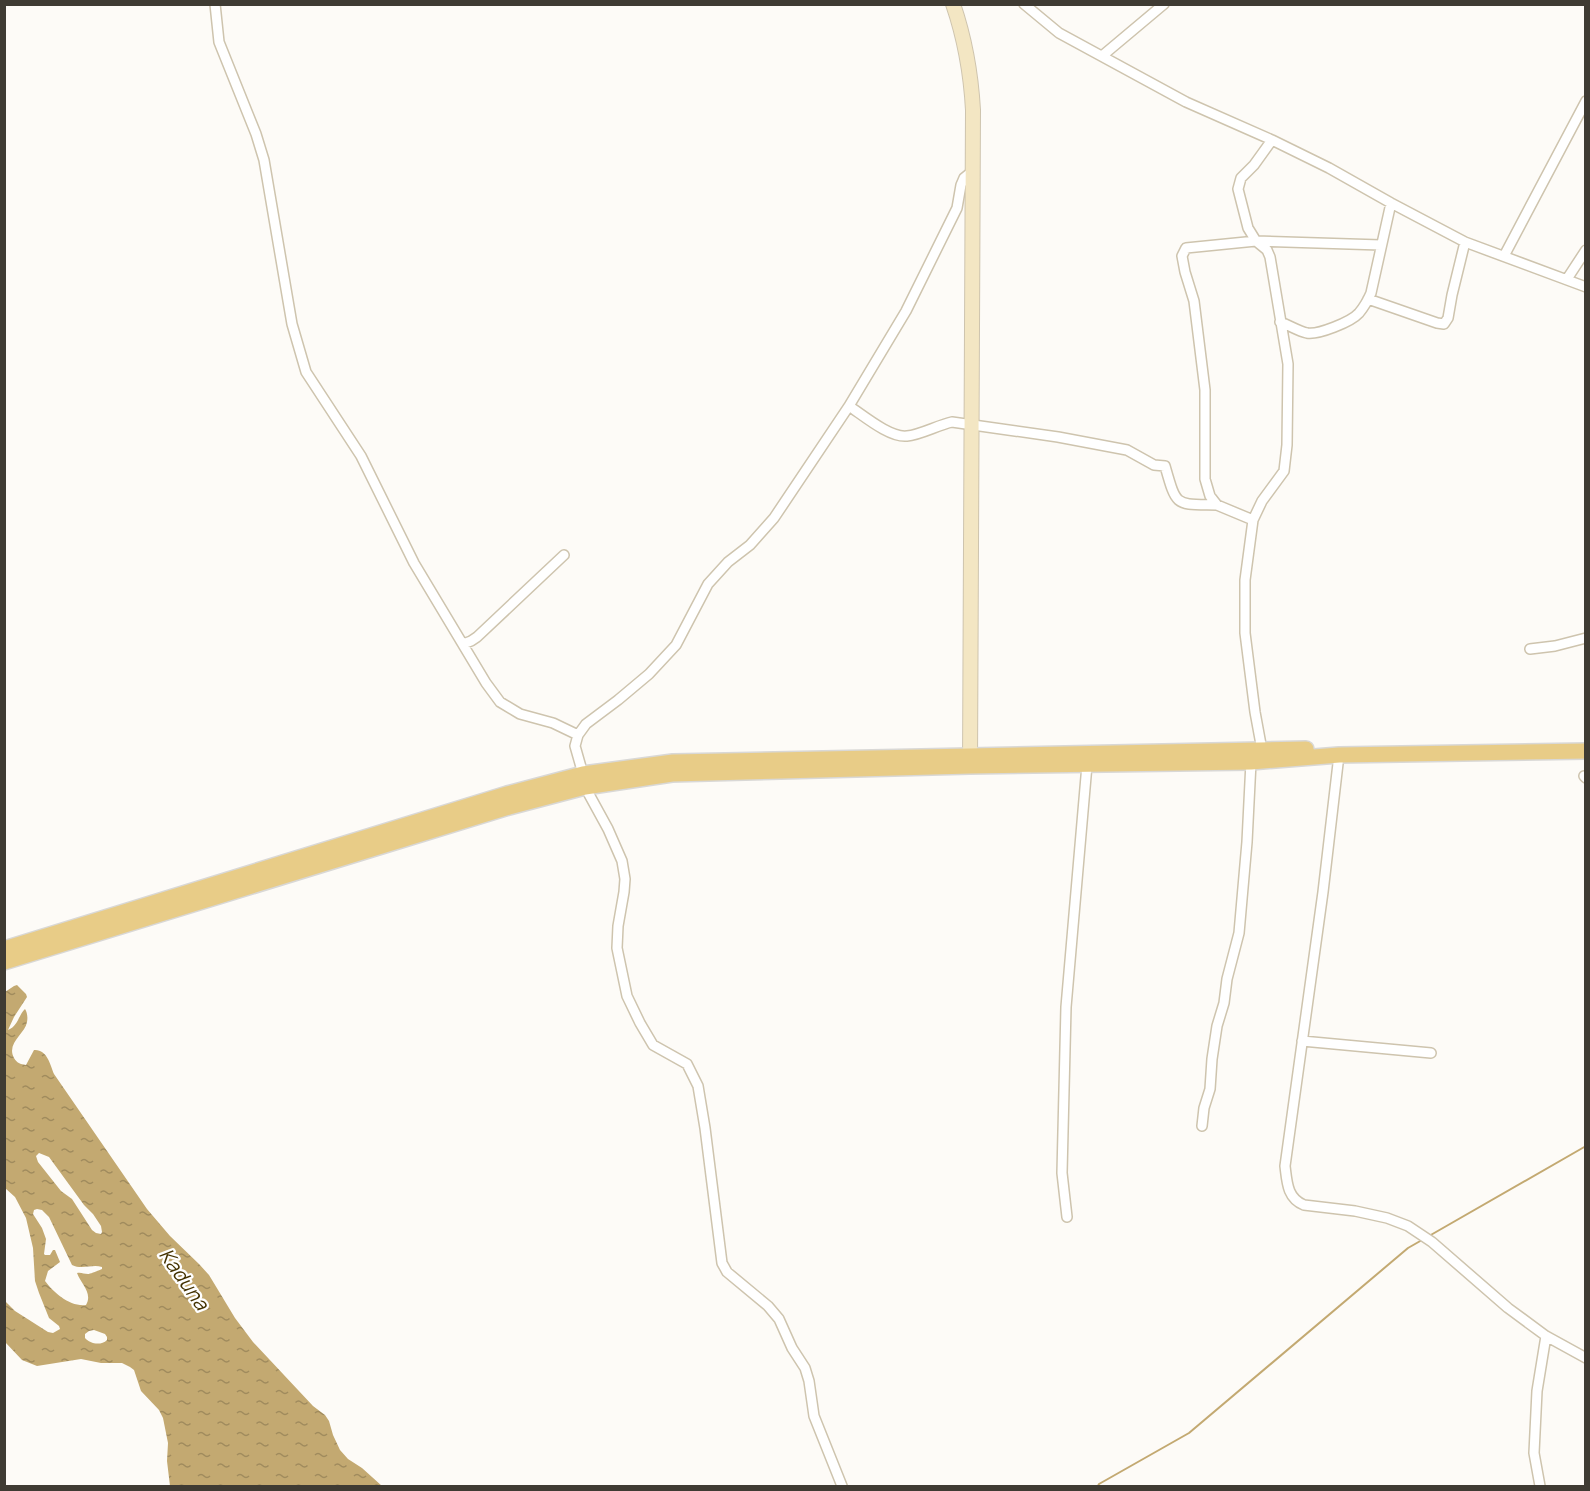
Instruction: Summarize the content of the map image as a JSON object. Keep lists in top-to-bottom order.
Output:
{
  "water": ["Kaduna"]
}
